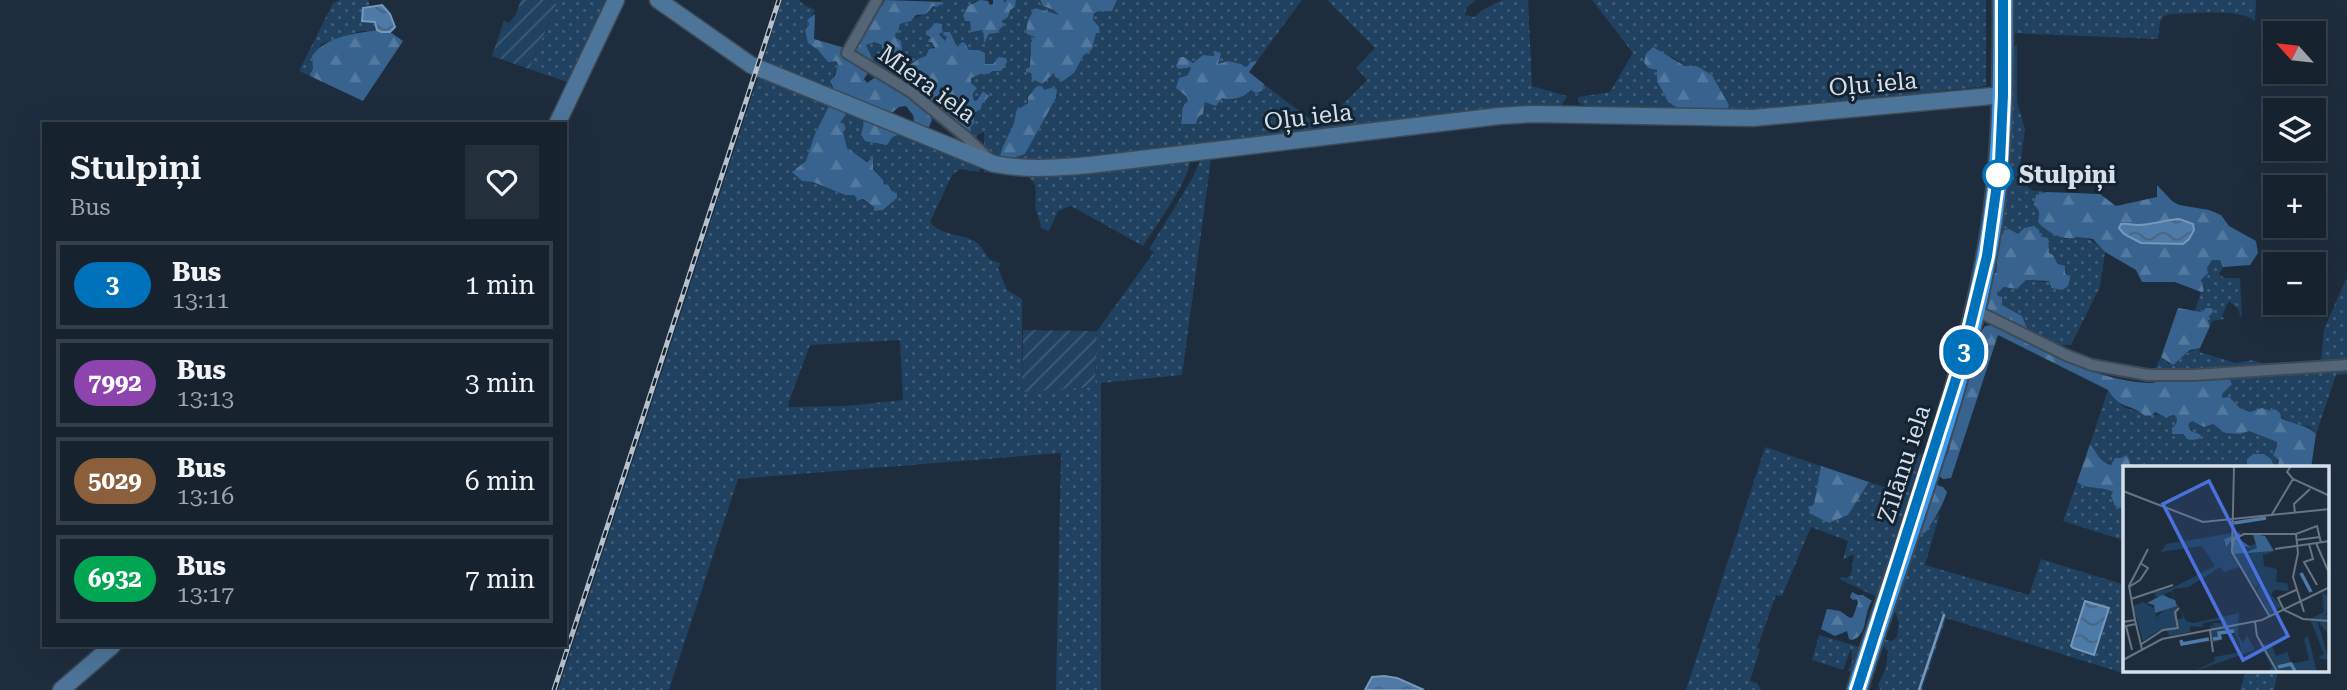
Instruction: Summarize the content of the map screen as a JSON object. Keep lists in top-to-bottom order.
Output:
{
  "streets": {
    "highway": ["Zīlānu iela"],
    "street": ["Miera iela", "Oļu iela"]
  },
  "crossings": [
    ["Miera iela", "Oļu iela"],
    ["Oļu iela", "Zīlānu iela"]
  ],
  "places": ["Stulpiņi"],
  "lines": ["bus line 3"],
  "north": "top left",
  "page": {
    "on_map": "3",
    "map_buttons": ["+", "−"],
    "heading": ["Stulpiņi", "Bus"],
    "list": [
      {
        "mark": "3",
        "name": "Bus",
        "note": "13:11",
        "value": "1 min"
      },
      {
        "mark": "7992",
        "name": "Bus",
        "note": "13:13",
        "value": "3 min"
      },
      {
        "mark": "5029",
        "name": "Bus",
        "note": "13:16",
        "value": "6 min"
      },
      {
        "mark": "6932",
        "name": "Bus",
        "note": "13:17",
        "value": "7 min"
      }
    ]
  }
}
